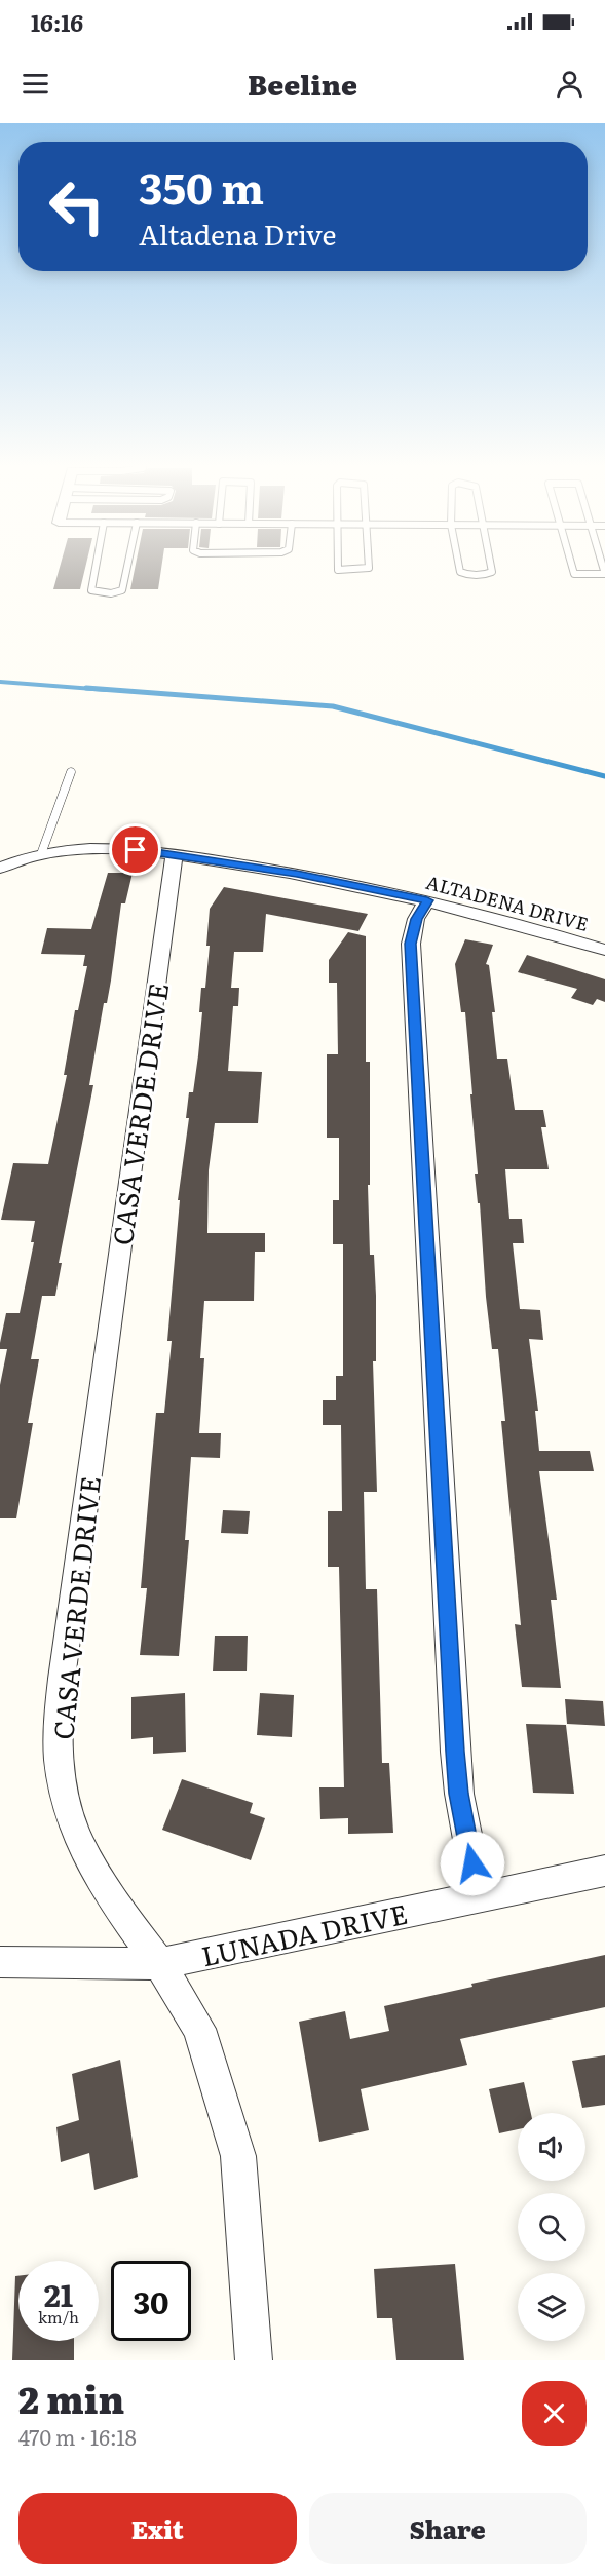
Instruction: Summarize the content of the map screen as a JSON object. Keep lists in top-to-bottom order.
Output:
{
  "streets": {
    "street": ["ALTADENA DRIVE", "CASA VERDE DRIVE", "LUNADA DRIVE"]
  },
  "crossings": [
    ["ALTADENA DRIVE", "CASA VERDE DRIVE"],
    ["CASA VERDE DRIVE", "LUNADA DRIVE"]
  ],
  "page": {
    "status": "16:16",
    "header": "Beeline",
    "turn": ["350 m", "Altadena Drive"],
    "speed": "21 km/h",
    "limit": "30",
    "heading": ["2 min", "470 m · 16:18"],
    "buttons": ["Exit", "Share"]
  }
}
